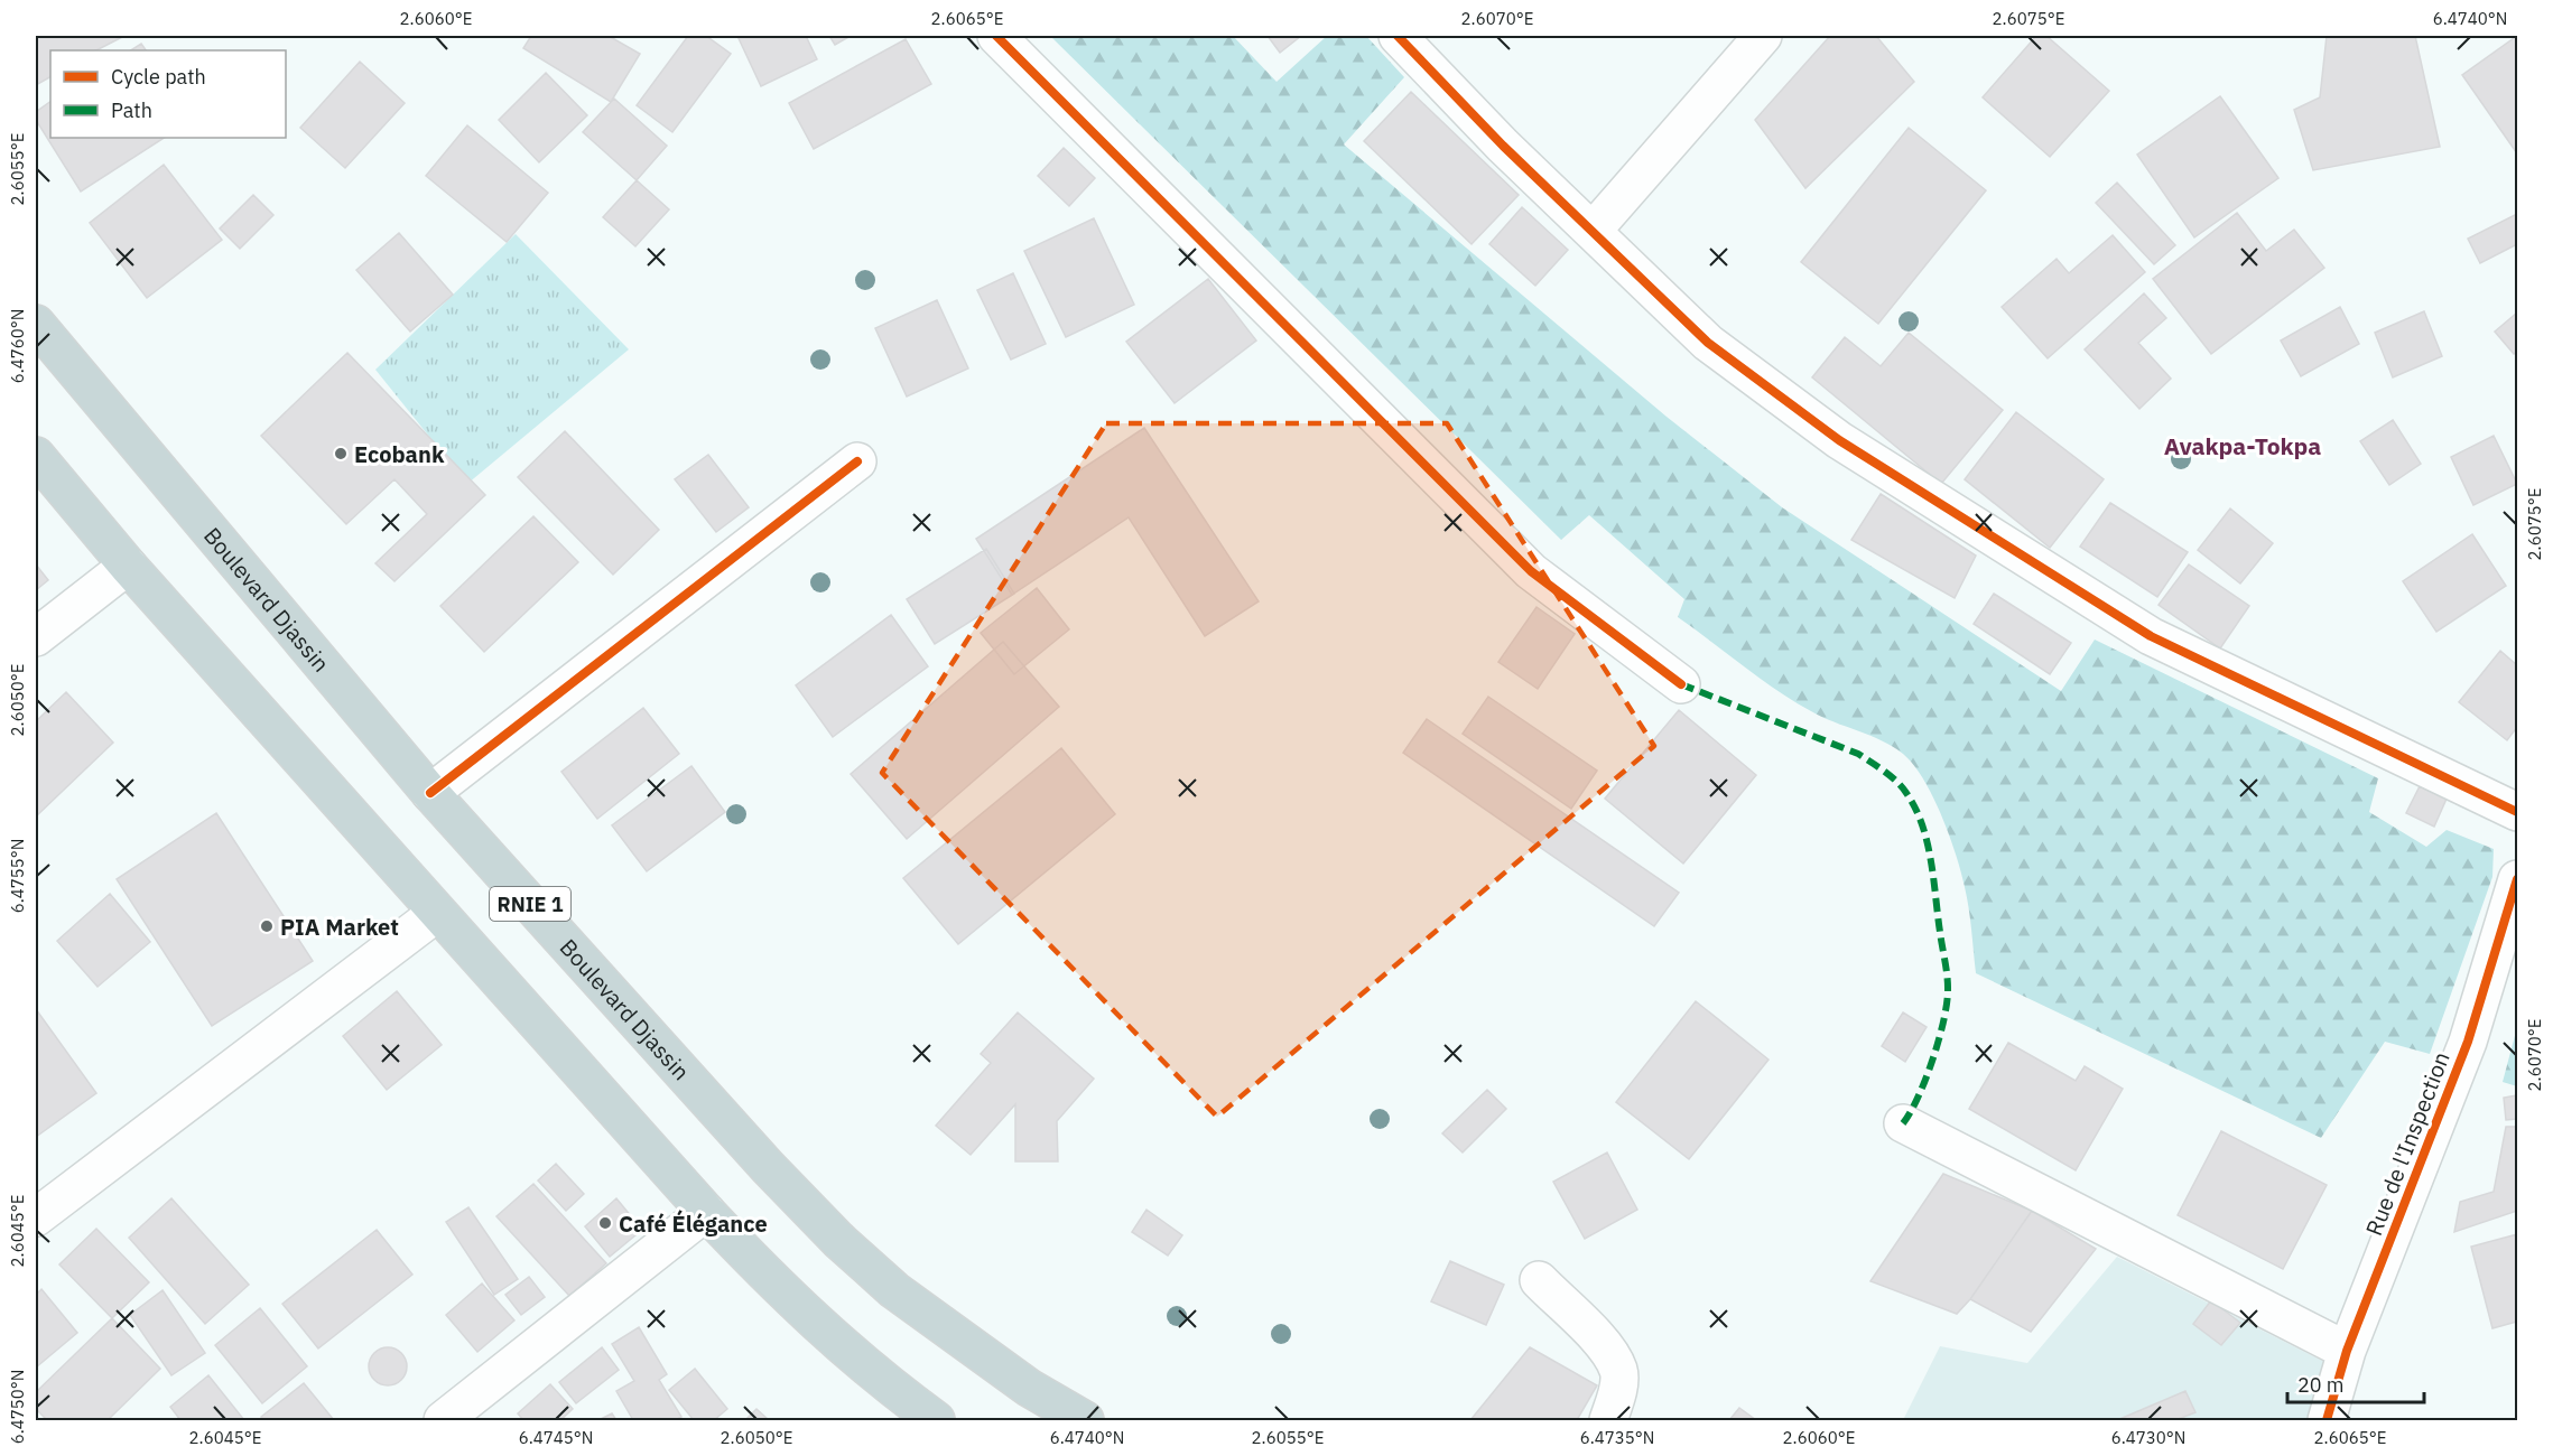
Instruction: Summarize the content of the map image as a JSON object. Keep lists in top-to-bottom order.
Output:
{
  "streets": {
    "highway": ["Boulevard Djassin", "RNIE 1"],
    "street": ["Rue de l'Inspection"]
  },
  "districts": ["Avakpa-Tokpa"],
  "places": ["Ecobank", "PIA Market", "Café Élégance"],
  "legend": ["Cycle path", "Path"],
  "scale_bar": "20 m",
  "coordinates": [
    "2.6060°E",
    "2.6065°E",
    "2.6070°E",
    "2.6075°E",
    "6.4740°N",
    "2.6055°E",
    "6.4760°N",
    "2.6050°E",
    "6.4755°N",
    "2.6045°E",
    "6.4750°N",
    "6.4745°N",
    "6.4735°N",
    "6.4730°N"
  ]
}
